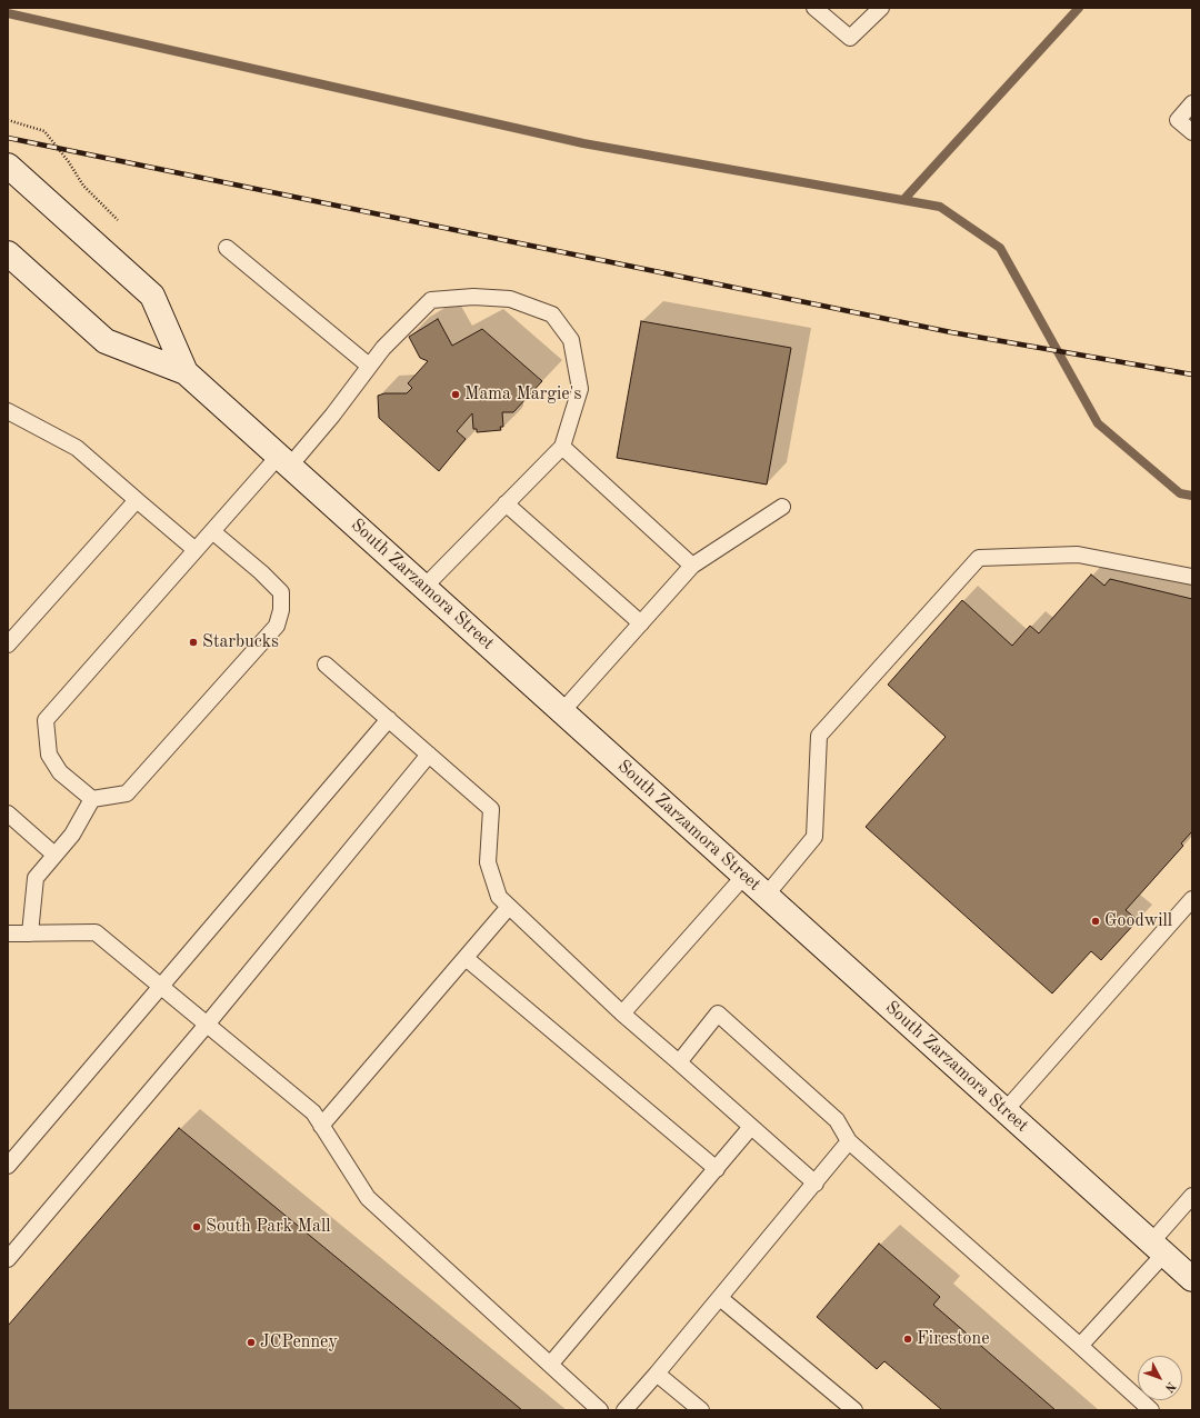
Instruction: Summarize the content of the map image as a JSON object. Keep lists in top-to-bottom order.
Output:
{
  "streets": {
    "main road": ["South Zarzamora Street"]
  },
  "places": [
    "Mama Margie's",
    "Starbucks",
    "Goodwill",
    "South Park Mall",
    "Firestone",
    "JCPenney"
  ],
  "north": "bottom right"
}
